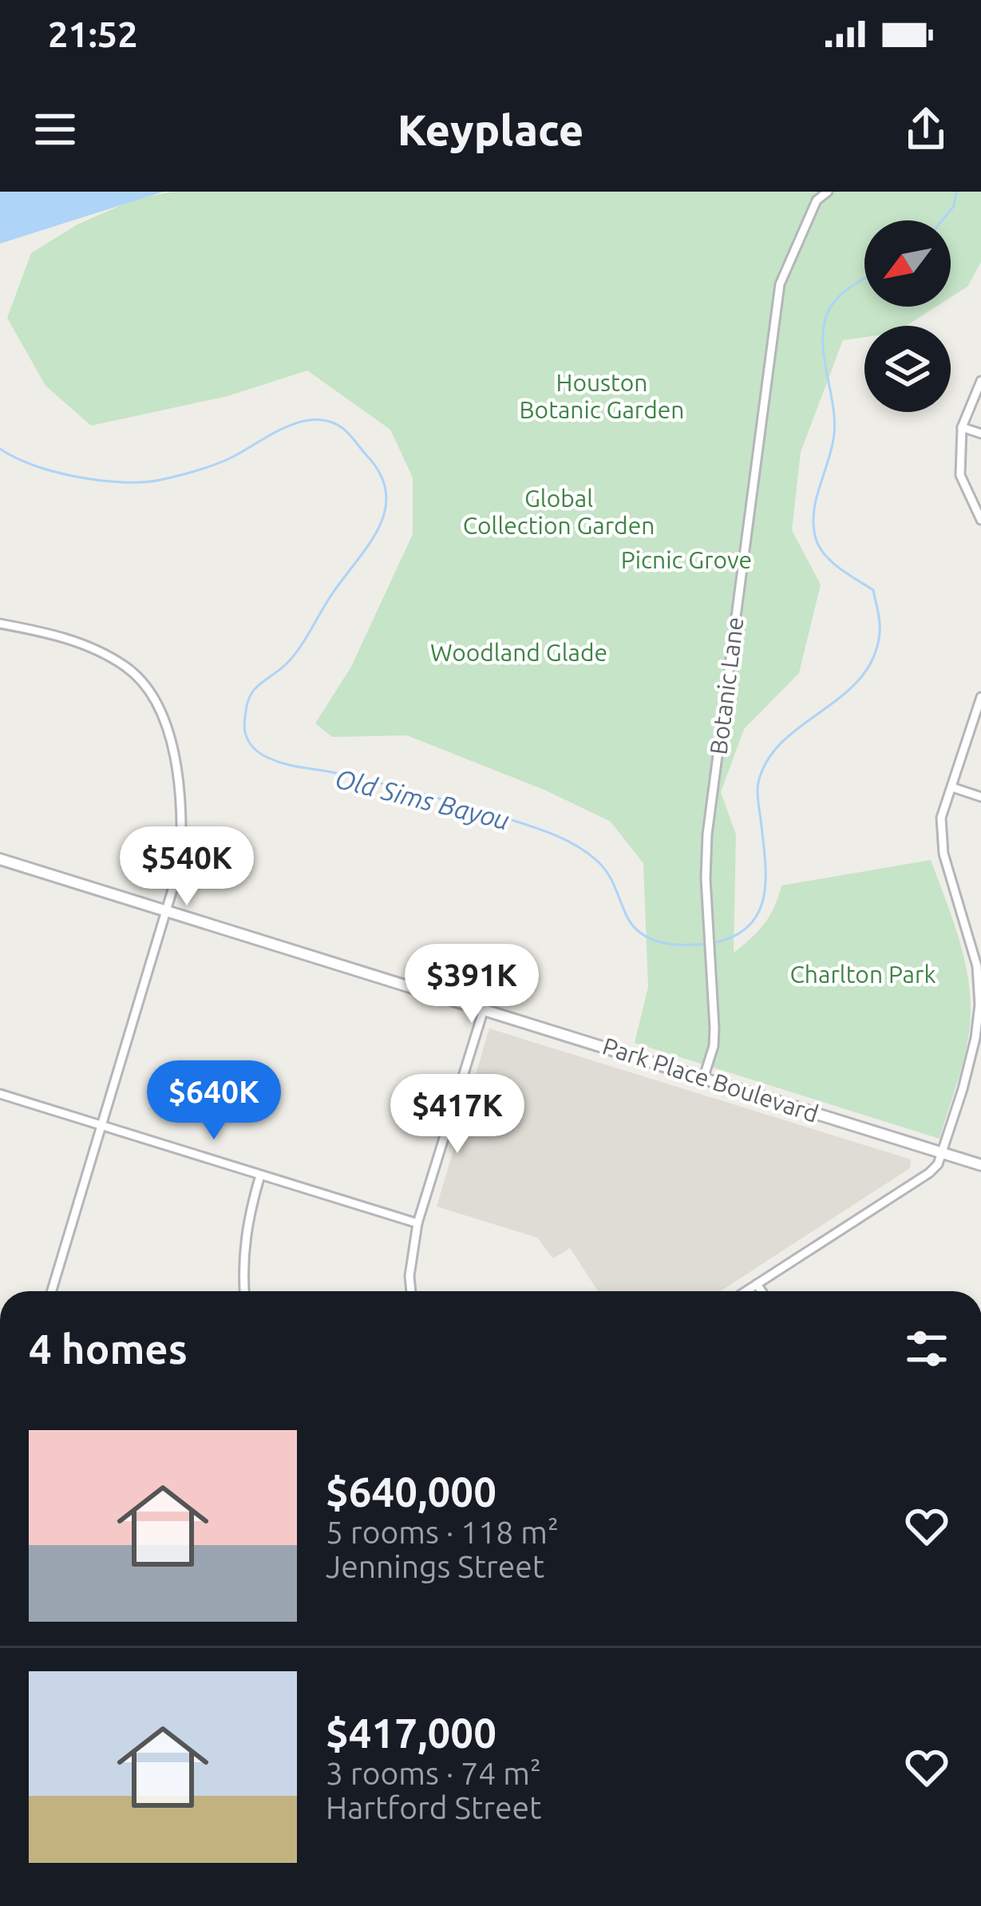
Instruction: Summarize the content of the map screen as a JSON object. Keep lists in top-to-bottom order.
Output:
{
  "streets": {
    "street": ["Botanic Lane", "Park Place Boulevard"]
  },
  "crossings": [
    ["Botanic Lane", "Park Place Boulevard"]
  ],
  "water": ["Old Sims Bayou"],
  "parks": [
    "Houston Botanic Garden",
    "Global Collection Garden",
    "Picnic Grove",
    "Woodland Glade",
    "Charlton Park"
  ],
  "north": "bottom left",
  "page": {
    "status": "21:52",
    "header": "Keyplace",
    "price": [
      "$540K",
      "$391K",
      "$640K",
      "$417K"
    ],
    "heading": "4 homes",
    "list": [
      {
        "name": "$640,000",
        "note": "5 rooms · 118 m² · Jennings Street"
      },
      {
        "name": "$417,000",
        "note": "3 rooms · 74 m² · Hartford Street"
      }
    ]
  }
}
